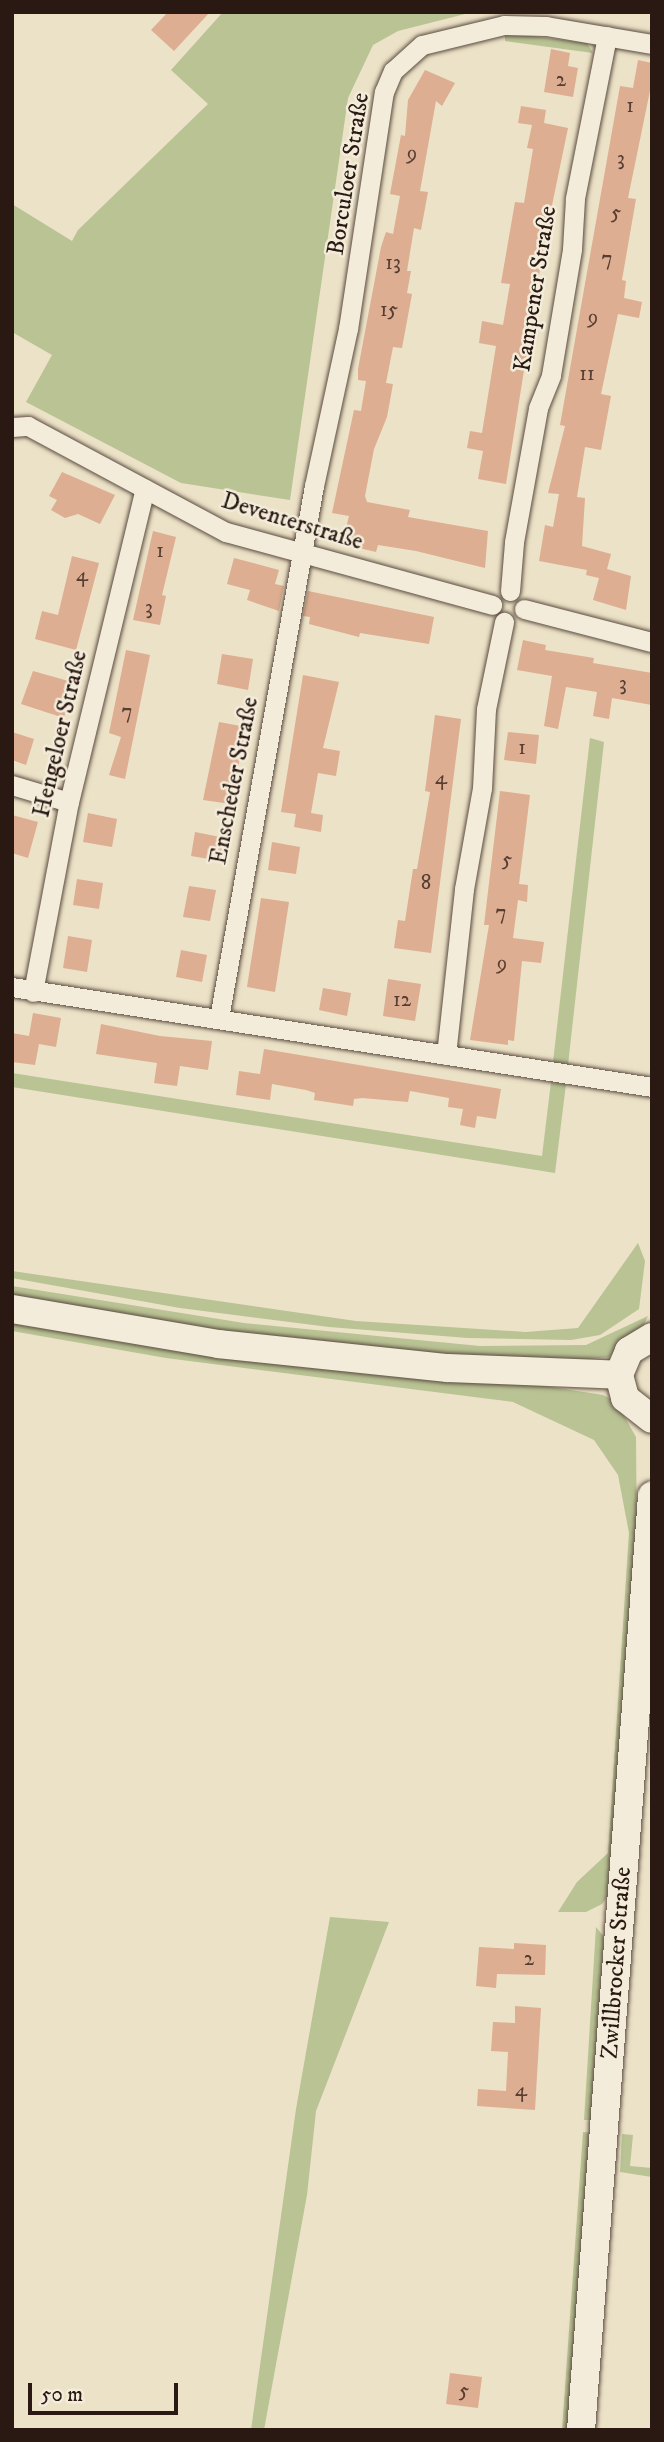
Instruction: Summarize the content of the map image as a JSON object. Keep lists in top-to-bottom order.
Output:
{
  "streets": {
    "main road": ["Zwillbrocker Straße"],
    "street": [
      "Borculoer Straße",
      "Kampener Straße",
      "Deventerstraße",
      "Hengeloer Straße",
      "Enscheder Straße"
    ]
  },
  "crossings": [
    ["Borculoer Straße", "Kampener Straße"],
    ["Borculoer Straße", "Deventerstraße"],
    ["Borculoer Straße", "Enscheder Straße"],
    ["Kampener Straße", "Deventerstraße"],
    ["Deventerstraße", "Hengeloer Straße"],
    ["Deventerstraße", "Enscheder Straße"]
  ],
  "house_numbers": [
    "2",
    "1",
    "9",
    "3",
    "5",
    "7",
    "13",
    "15",
    "9",
    "11",
    "1",
    "4",
    "3",
    "3",
    "7",
    "1",
    "4",
    "5",
    "8",
    "7",
    "9",
    "12",
    "2",
    "4",
    "5"
  ],
  "scale_bar": "50 m"
}
